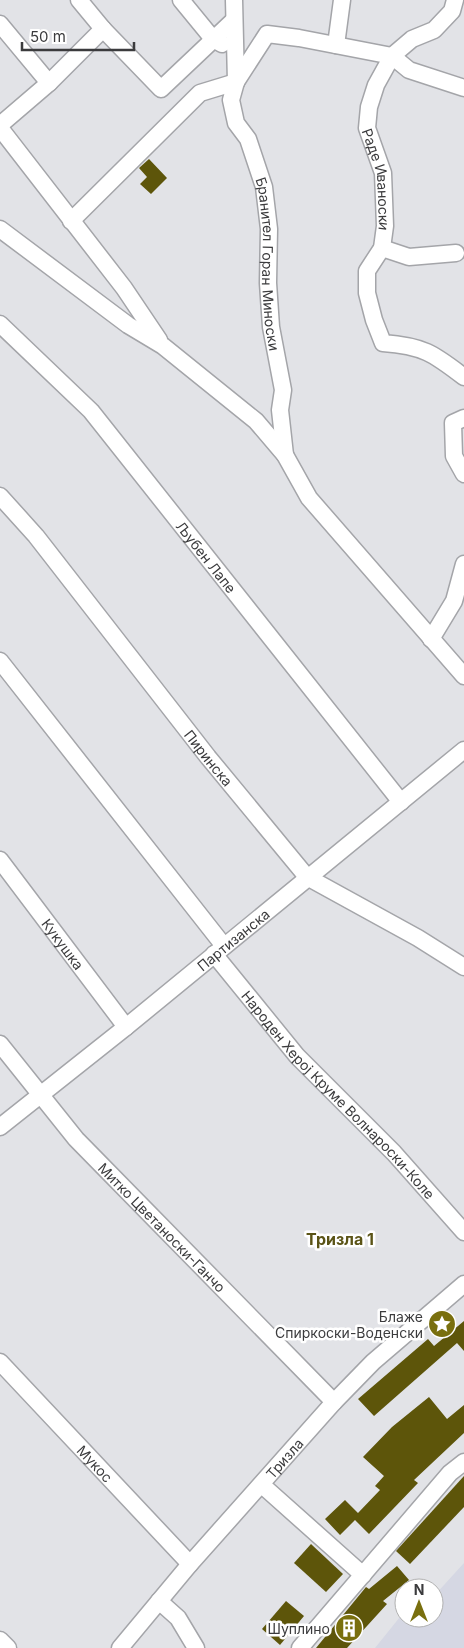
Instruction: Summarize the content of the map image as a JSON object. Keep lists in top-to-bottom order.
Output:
{
  "streets": {
    "street": [
      "Раде Иваноски",
      "Бранител Горан Миноски",
      "Љубен Лапе",
      "Пиринска",
      "Партизанска",
      "Кукушка",
      "Народен Херој Круме Волнароски-Коле",
      "Митко Цветаноски-Ганчо",
      "Тризла",
      "Мукос"
    ]
  },
  "crossings": [
    ["Љубен Лапе", "Партизанска"],
    ["Пиринска", "Партизанска"],
    ["Партизанска", "Кукушка"],
    ["Партизанска", "Народен Херој Круме Волнароски-Коле"],
    ["Партизанска", "Митко Цветаноски-Ганчо"],
    ["Митко Цветаноски-Ганчо", "Тризла"],
    ["Тризла", "Мукос"]
  ],
  "districts": ["Тризла 1"],
  "places": {
    "place": ["Блаже Спиркоски-Воденски"],
    "building": ["Шуплино"]
  },
  "scale_bar": "50 m",
  "north": "top"
}
